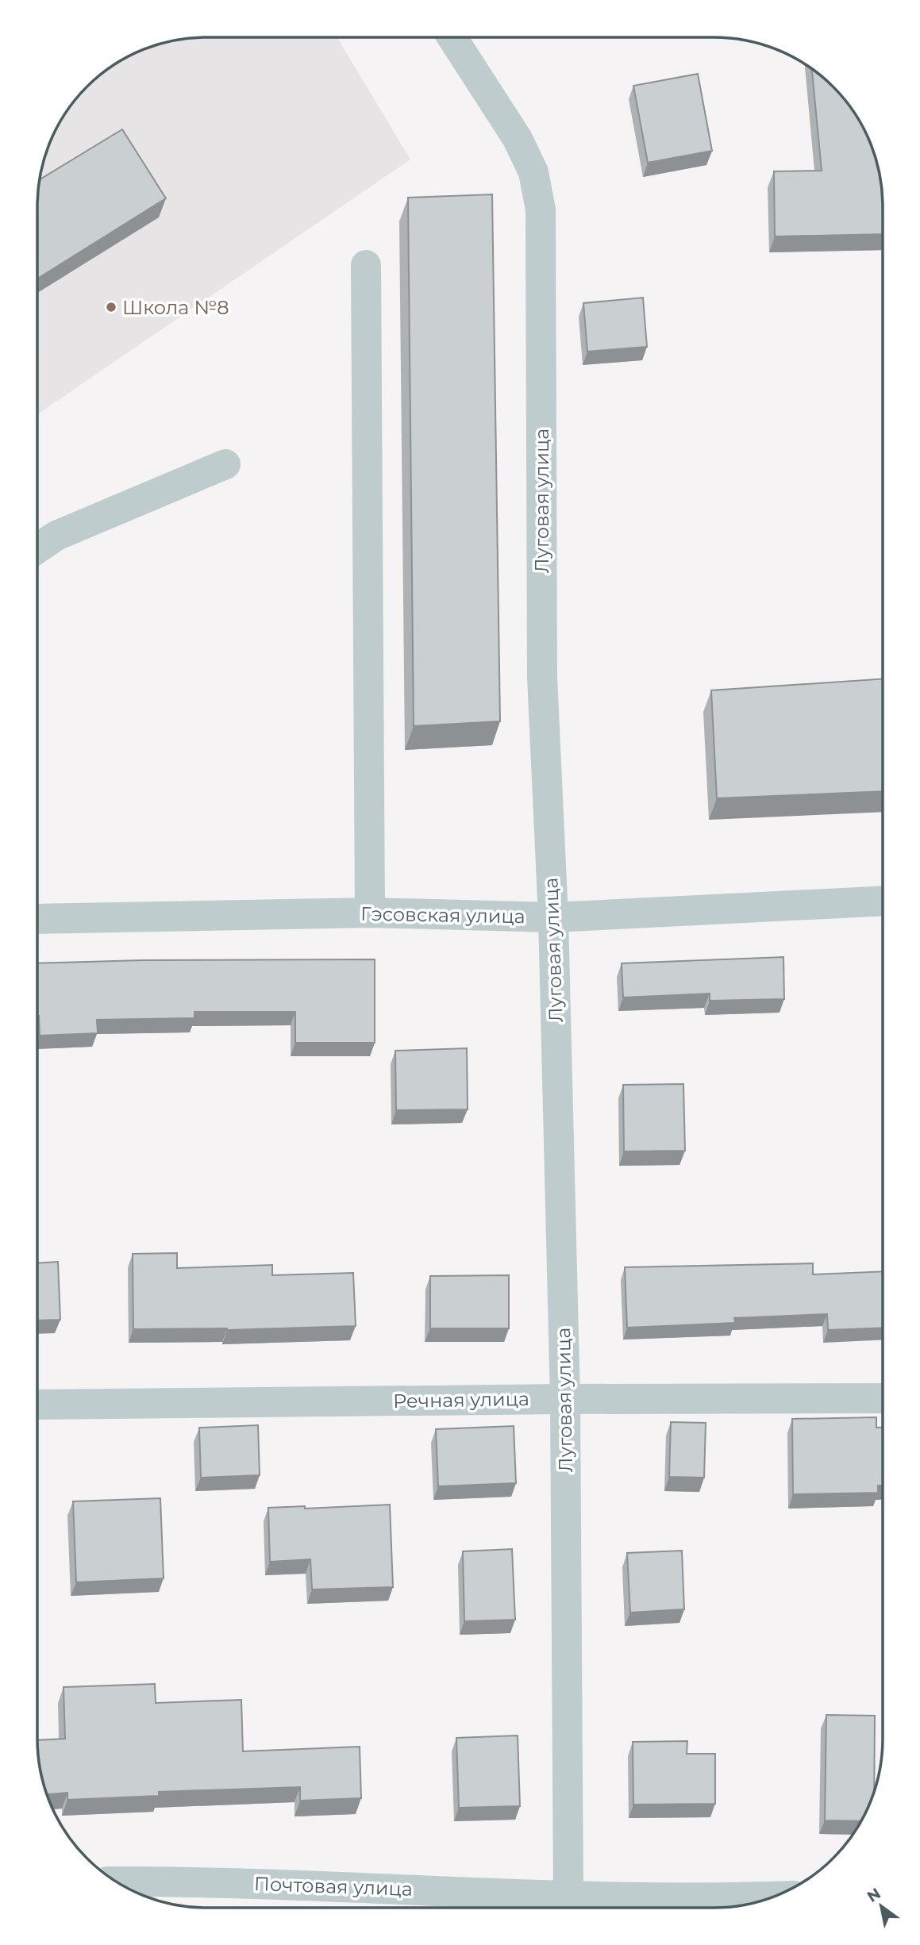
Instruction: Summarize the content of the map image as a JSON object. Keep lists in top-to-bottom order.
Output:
{
  "streets": {
    "street": [
      "Луговая улица",
      "Гэсовская улица",
      "Речная улица",
      "Почтовая улица"
    ]
  },
  "crossings": [
    ["Луговая улица", "Гэсовская улица"],
    ["Луговая улица", "Речная улица"],
    ["Луговая улица", "Почтовая улица"]
  ],
  "places": ["Школа №8"],
  "north": "top left"
}
